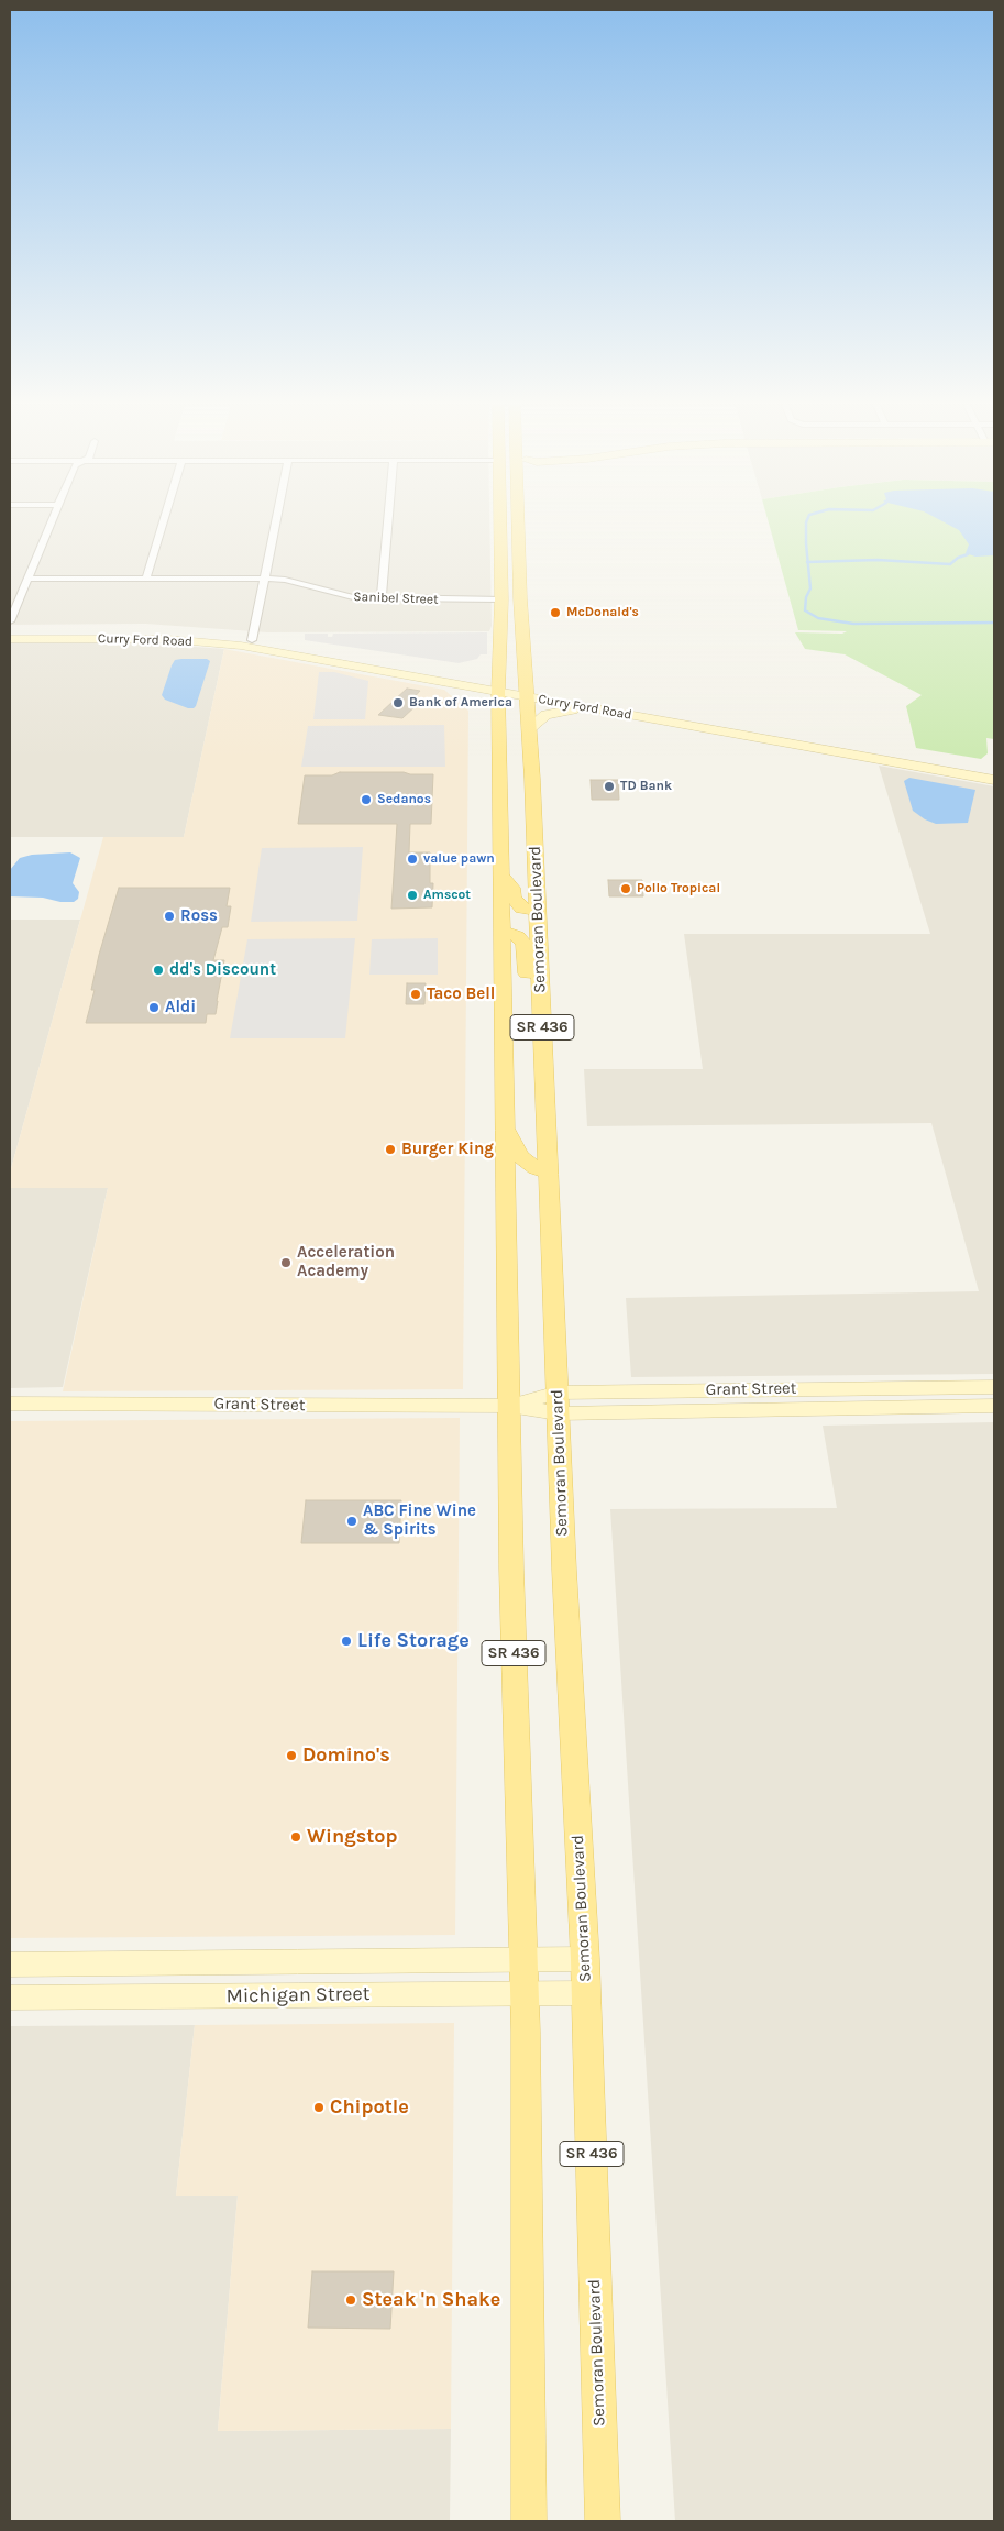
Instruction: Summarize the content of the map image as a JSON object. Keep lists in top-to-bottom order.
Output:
{
  "streets": {
    "main road": [
      "Curry Ford Road",
      "Semoran Boulevard",
      "SR 436",
      "Grant Street",
      "Michigan Street"
    ],
    "street": ["Sanibel Street"]
  },
  "crossings": [
    ["Sanibel Street", "Semoran Boulevard"],
    ["Curry Ford Road", "Semoran Boulevard"],
    ["Semoran Boulevard", "Grant Street"],
    ["Semoran Boulevard", "Michigan Street"]
  ],
  "places": [
    "McDonald's",
    "Bank of America",
    "TD Bank",
    "Sedanos",
    "value pawn",
    "Pollo Tropical",
    "Amscot",
    "Ross",
    "dd's Discount",
    "Taco Bell",
    "Aldi",
    "Burger King",
    "Acceleration Academy",
    "ABC Fine Wine & Spirits",
    "Life Storage",
    "Domino's",
    "Wingstop",
    "Chipotle",
    "Steak 'n Shake"
  ]
}
